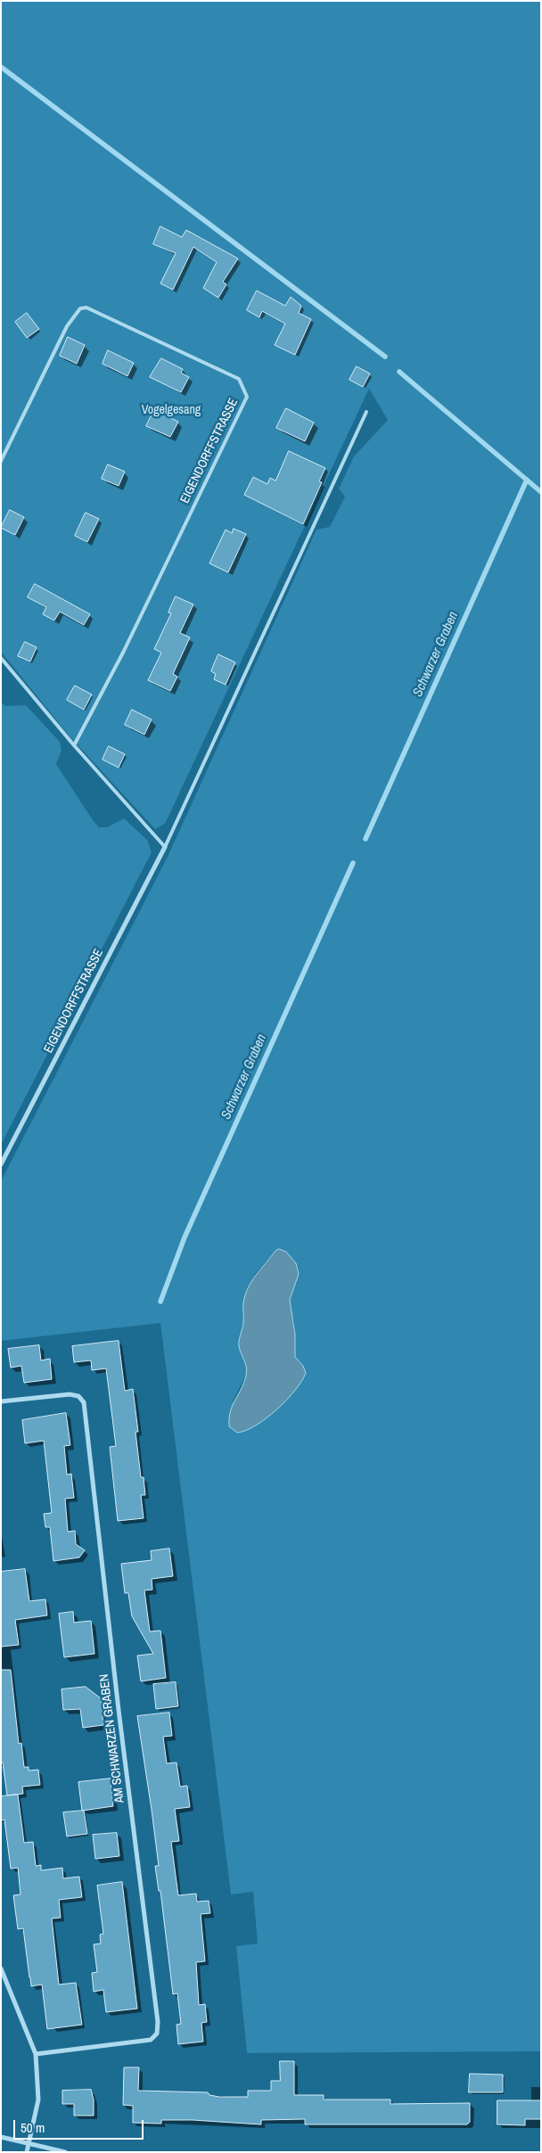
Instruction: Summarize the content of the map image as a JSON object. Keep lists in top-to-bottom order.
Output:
{
  "streets": {
    "street": ["EIGENDORFFSTRASSE", "AM SCHWARZEN GRABEN"]
  },
  "water": ["Schwarzer Graben"],
  "parks": ["Vogelgesang"],
  "scale_bar": "50 m"
}
